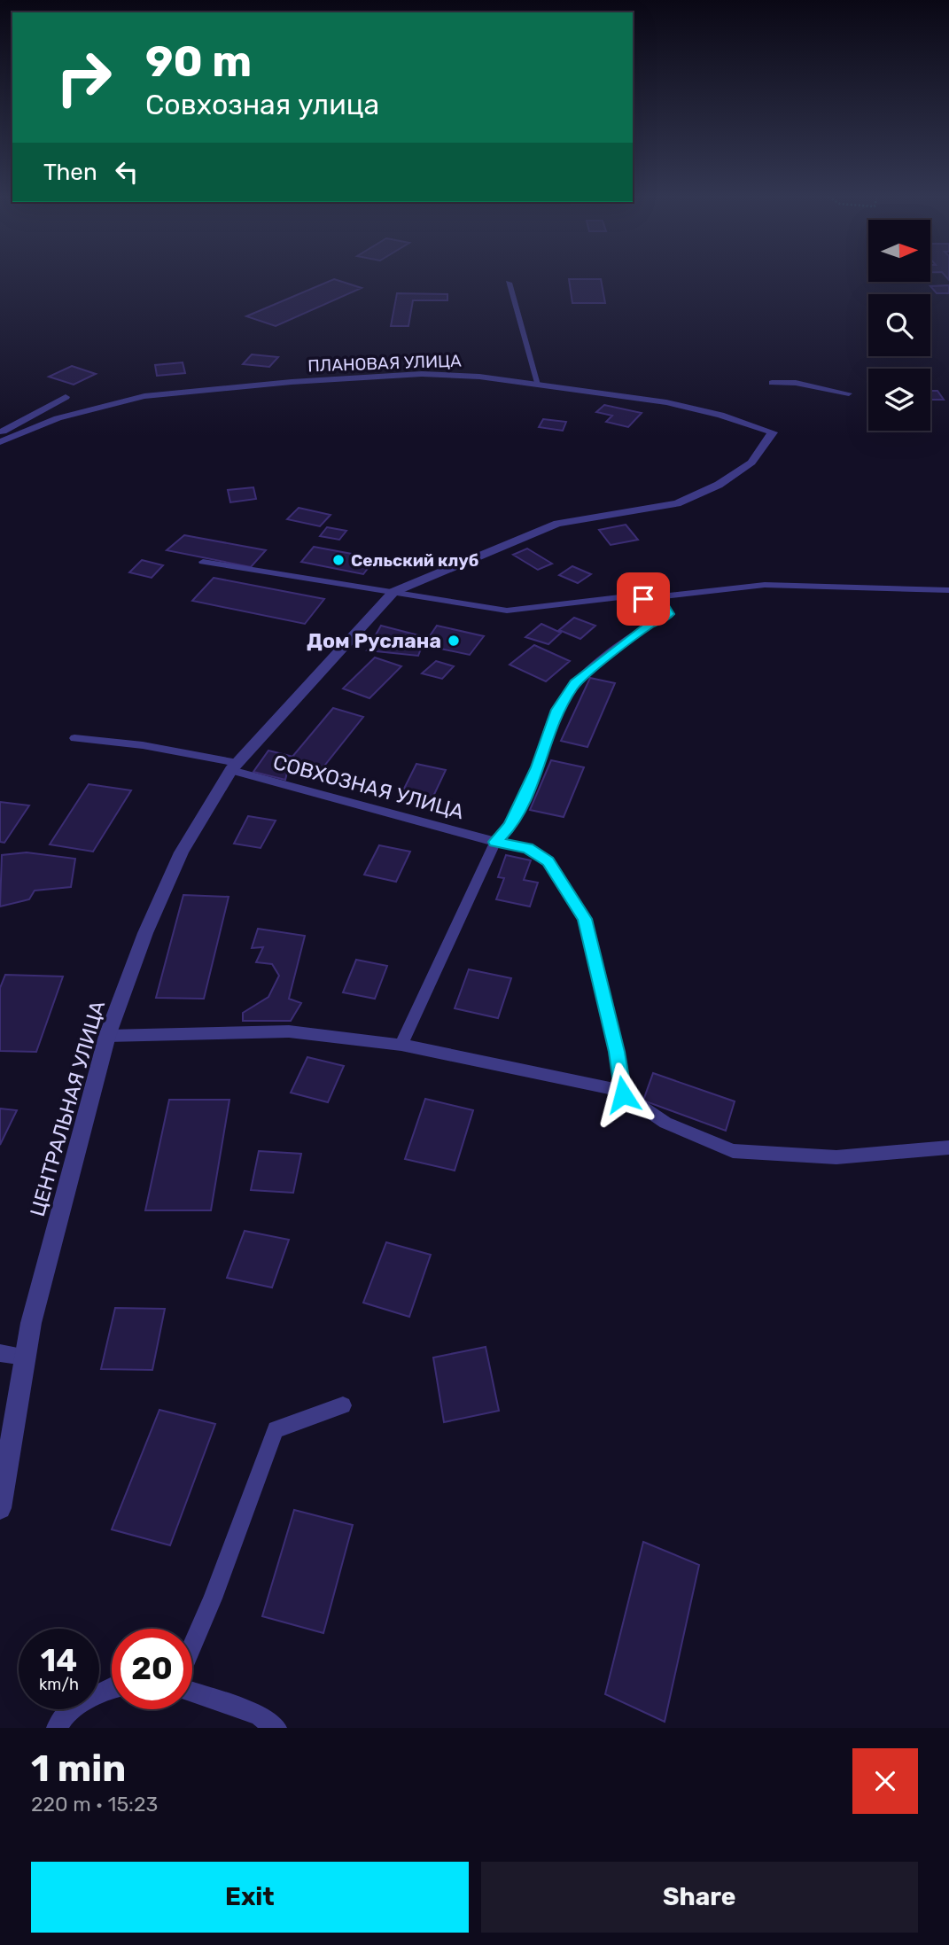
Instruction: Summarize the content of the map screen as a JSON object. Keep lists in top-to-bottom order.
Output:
{
  "streets": {
    "street": ["ПЛАНОВАЯ УЛИЦА", "ЦЕНТРАЛЬНАЯ УЛИЦА"],
    "lane": ["СОВХОЗНАЯ УЛИЦА"]
  },
  "crossings": [
    ["ПЛАНОВАЯ УЛИЦА", "ЦЕНТРАЛЬНАЯ УЛИЦА"],
    ["СОВХОЗНАЯ УЛИЦА", "ЦЕНТРАЛЬНАЯ УЛИЦА"]
  ],
  "places": ["Сельский клуб", "Дом Руслана"],
  "north": "right",
  "page": {
    "turn": ["90 m", "Совхозная улица"],
    "then": "Then",
    "speed": "14 km/h",
    "limit": "20",
    "heading": ["1 min", "220 m · 15:23"],
    "buttons": ["Exit", "Share"]
  }
}
